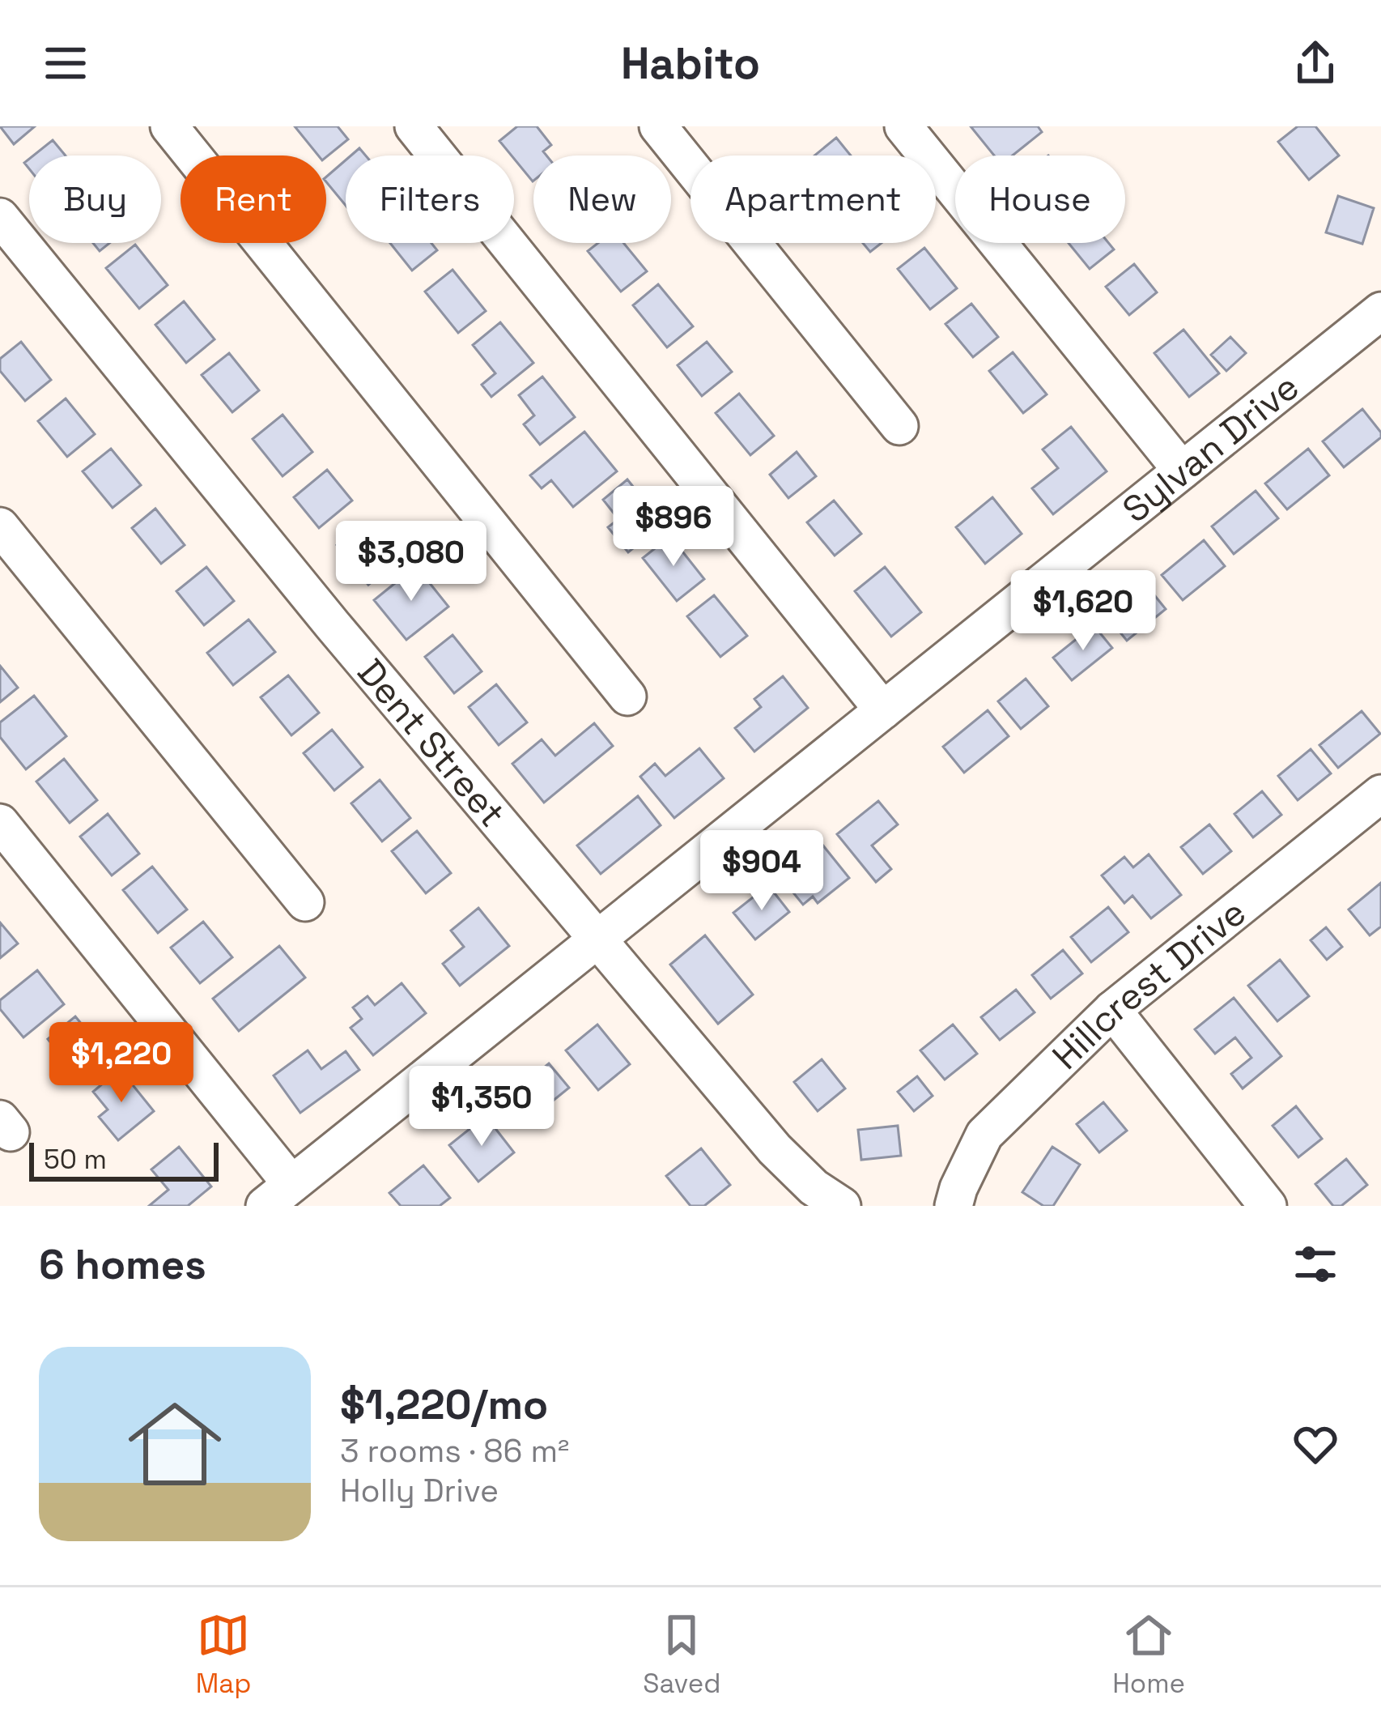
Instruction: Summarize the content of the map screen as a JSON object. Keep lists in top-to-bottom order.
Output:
{
  "streets": {
    "street": ["Sylvan Drive", "Dent Street", "Hillcrest Drive"]
  },
  "crossings": [
    ["Sylvan Drive", "Dent Street"]
  ],
  "scale_bar": "50 m",
  "page": {
    "header": "Habito",
    "chip": [
      "Buy",
      "Rent",
      "Filters",
      "New",
      "Apartment",
      "House"
    ],
    "price": [
      "$896",
      "$3,080",
      "$1,620",
      "$904",
      "$1,220",
      "$1,350"
    ],
    "scale": "50 m",
    "heading": "6 homes",
    "list": [
      {
        "name": "$1,220/mo",
        "note": "3 rooms · 86 m² · Holly Drive"
      }
    ],
    "tabs": ["Map", "Saved", "Home"]
  }
}
